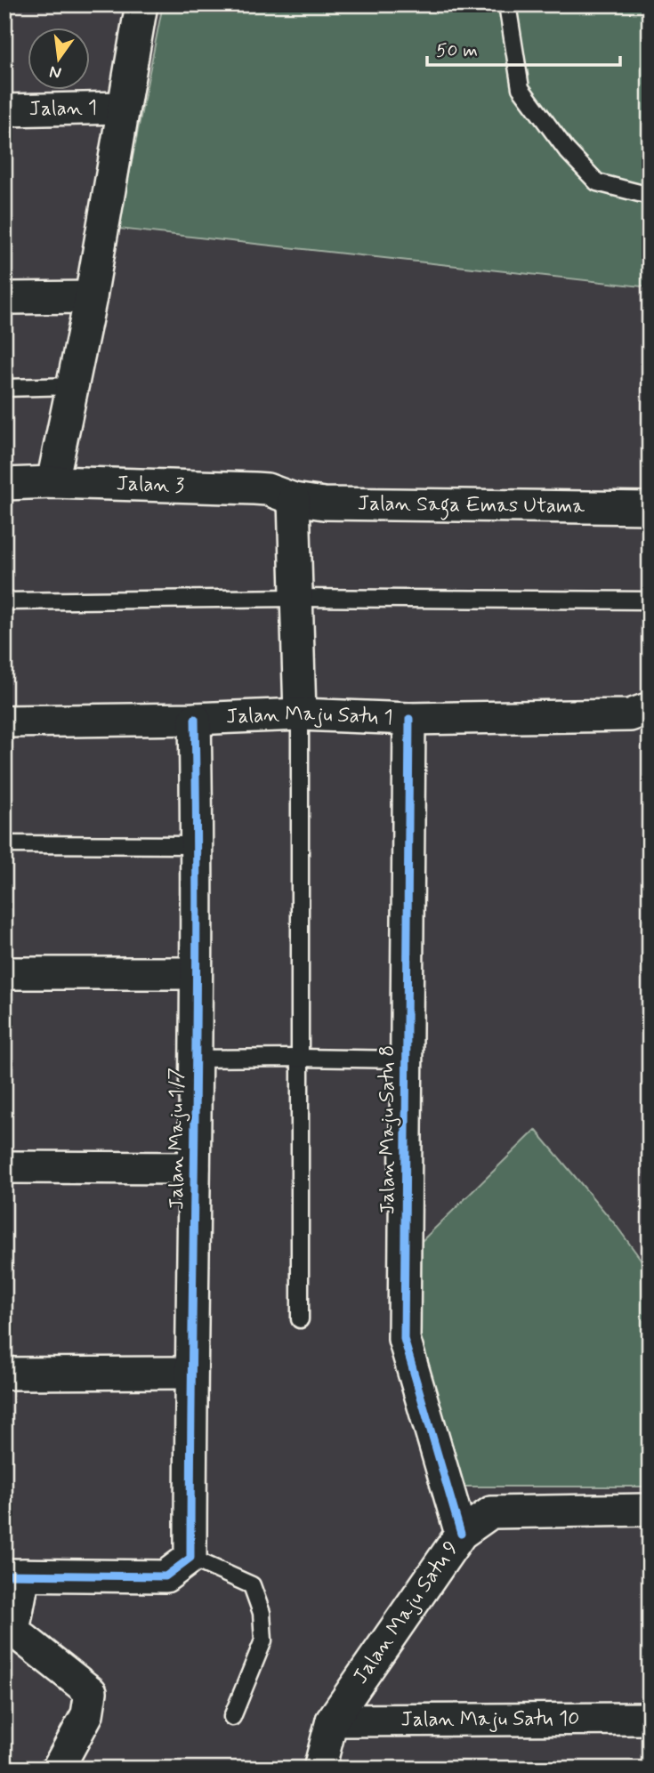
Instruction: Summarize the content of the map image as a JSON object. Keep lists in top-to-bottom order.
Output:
{
  "streets": {
    "street": [
      "Jalan 1",
      "Jalan 3",
      "Jalan Saga Emas Utama",
      "Jalan Maju Satu 1",
      "Jalan Maju Satu 8",
      "Jalan Maju 1/7",
      "Jalan Maju Satu 9",
      "Jalan Maju Satu 10"
    ]
  },
  "crossings": [
    ["Jalan 3", "Jalan Saga Emas Utama"],
    ["Jalan Maju Satu 1", "Jalan Maju Satu 8"],
    ["Jalan Maju Satu 1", "Jalan Maju 1/7"],
    ["Jalan Maju Satu 8", "Jalan Maju Satu 9"],
    ["Jalan Maju Satu 9", "Jalan Maju Satu 10"]
  ],
  "scale_bar": "50 m",
  "north": "bottom"
}
